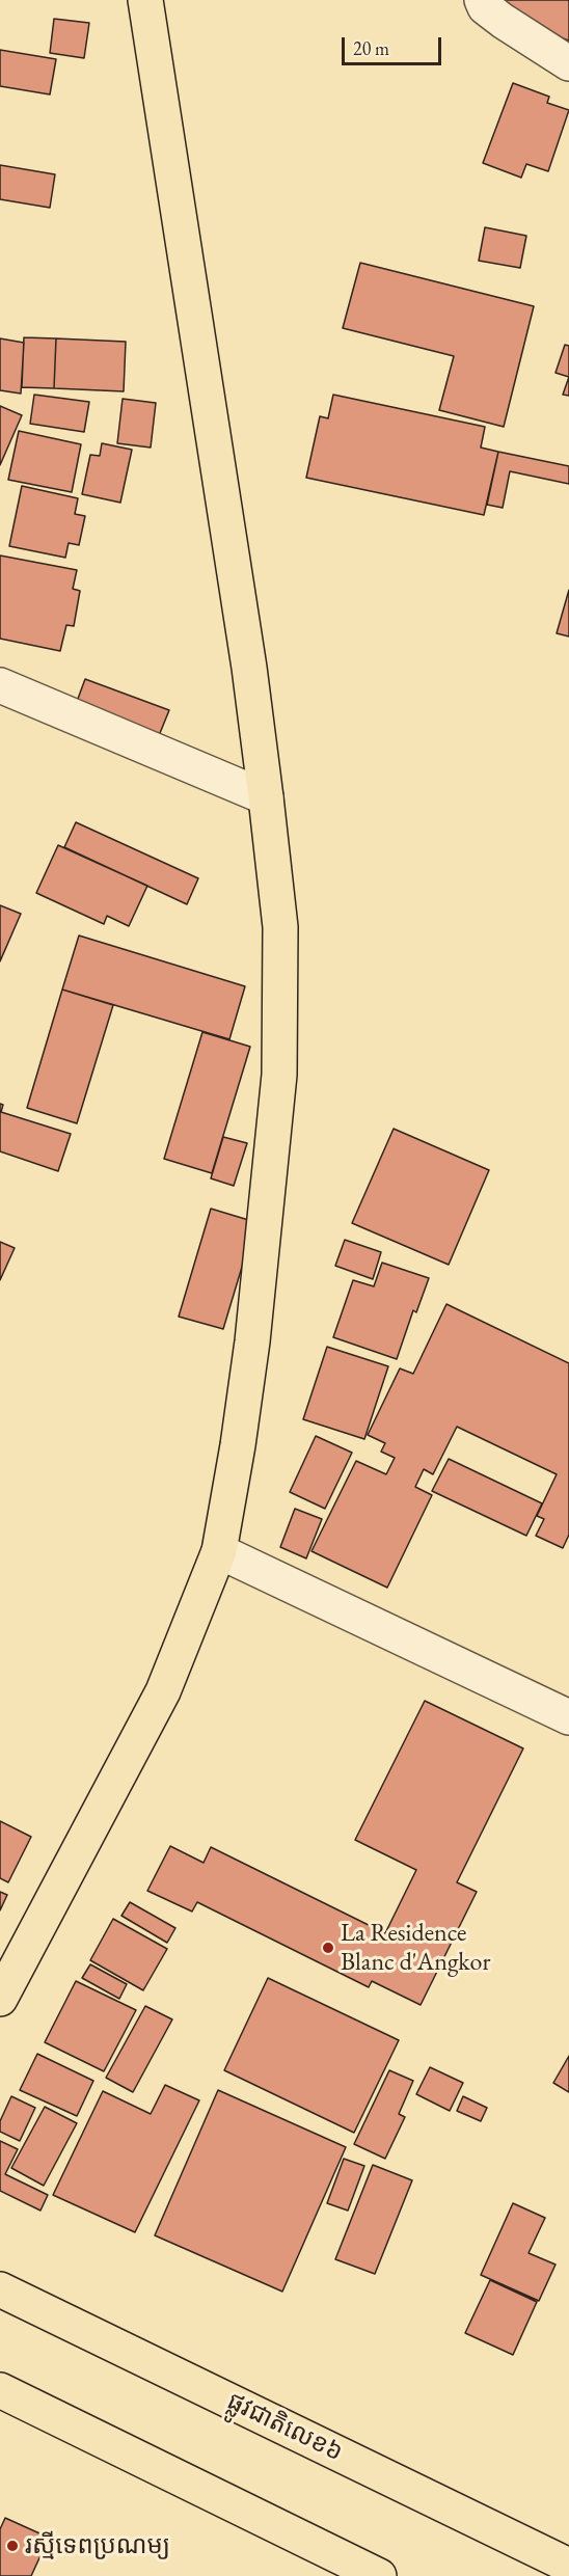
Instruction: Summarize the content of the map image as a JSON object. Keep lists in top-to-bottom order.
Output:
{
  "streets": {
    "highway": ["ផ្លូវជាតិលេខ៦"]
  },
  "places": ["La Residence Blanc d'Angkor", "រស្មីទេពប្រណម្យ"],
  "scale_bar": "20 m"
}
